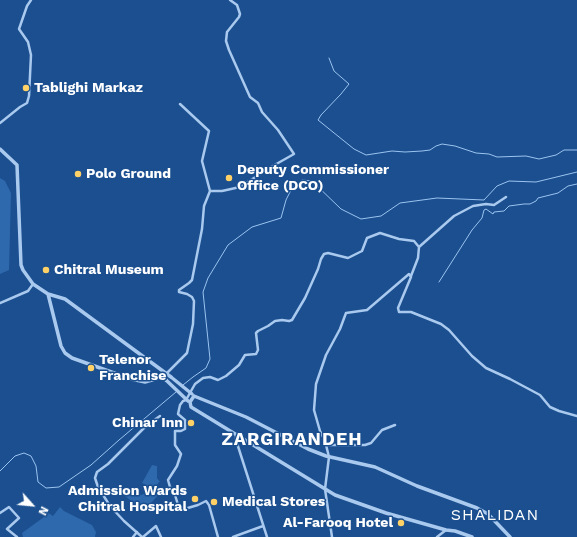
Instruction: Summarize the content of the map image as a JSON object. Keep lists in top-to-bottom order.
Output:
{
  "districts": ["ZARGIRANDEH", "SHALIDAN"],
  "places": [
    "Tablighi Markaz",
    "Polo Ground",
    "Deputy Commissioner Office (DCO)",
    "Chitral Museum",
    "Telenor Franchise",
    "Chinar Inn",
    "Admission Wards Chitral Hospital",
    "Medical Stores",
    "Al-Farooq Hotel"
  ],
  "north": "bottom right"
}
